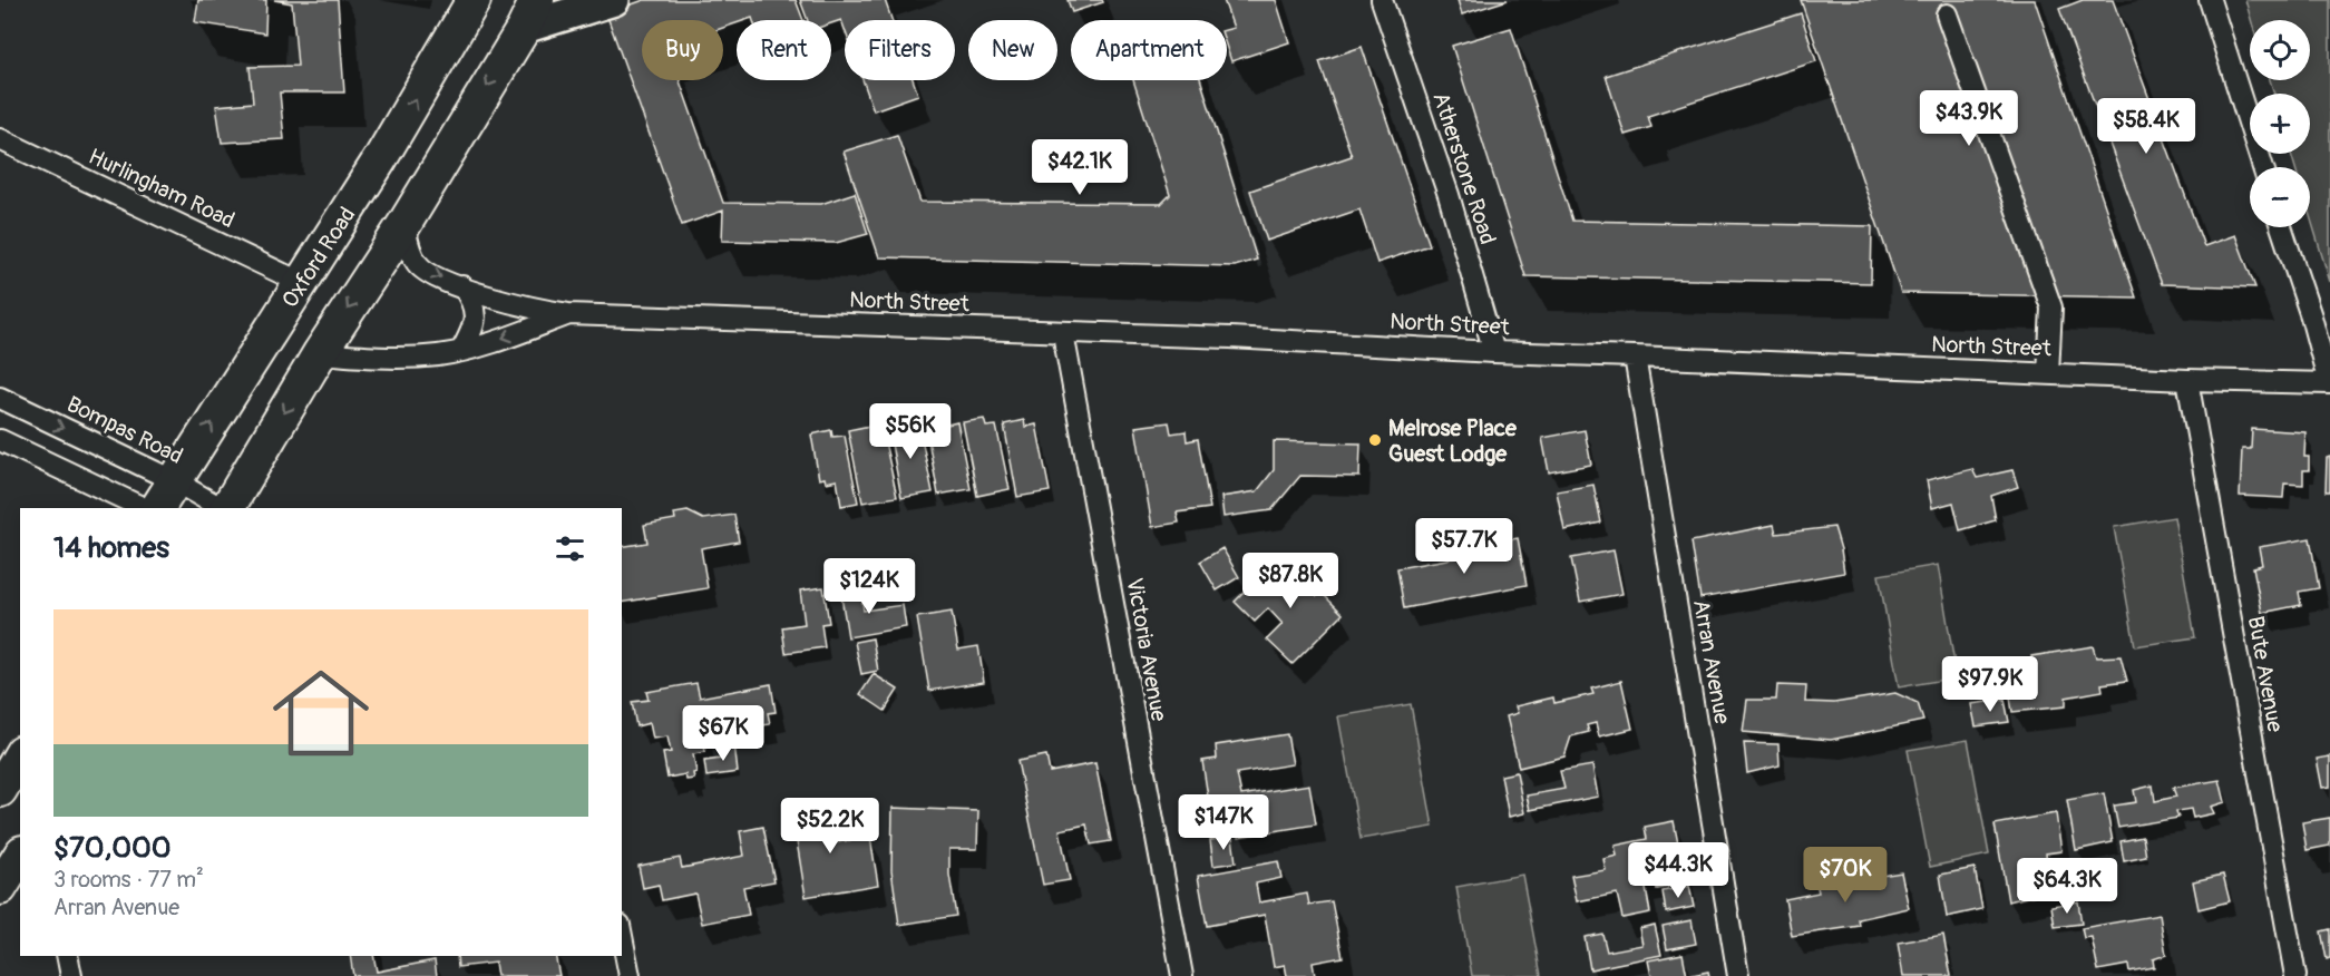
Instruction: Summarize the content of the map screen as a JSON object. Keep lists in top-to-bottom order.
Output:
{
  "streets": {
    "main road": ["Oxford Road"],
    "street": [
      "Atherstone Road",
      "Hurlingham Road",
      "North Street",
      "Bompas Road",
      "Victoria Avenue",
      "Arran Avenue",
      "Bute Avenue"
    ]
  },
  "crossings": [
    ["Atherstone Road", "North Street"],
    ["Hurlingham Road", "Oxford Road"],
    ["Oxford Road", "Bompas Road"],
    ["North Street", "Victoria Avenue"],
    ["North Street", "Arran Avenue"],
    ["North Street", "Bute Avenue"]
  ],
  "places": ["Melrose Place Guest Lodge"],
  "page": {
    "map_buttons": ["+", "−"],
    "chip": [
      "Buy",
      "Rent",
      "Filters",
      "New",
      "Apartment"
    ],
    "price": [
      "$43.9K",
      "$58.4K",
      "$42.1K",
      "$56K",
      "$57.7K",
      "$87.8K",
      "$124K",
      "$97.9K",
      "$67K",
      "$147K",
      "$52.2K",
      "$44.3K",
      "$70K",
      "$64.3K"
    ],
    "heading": "14 homes",
    "list": [
      {
        "name": "$70,000",
        "note": "3 rooms · 77 m² · Arran Avenue"
      }
    ]
  }
}
